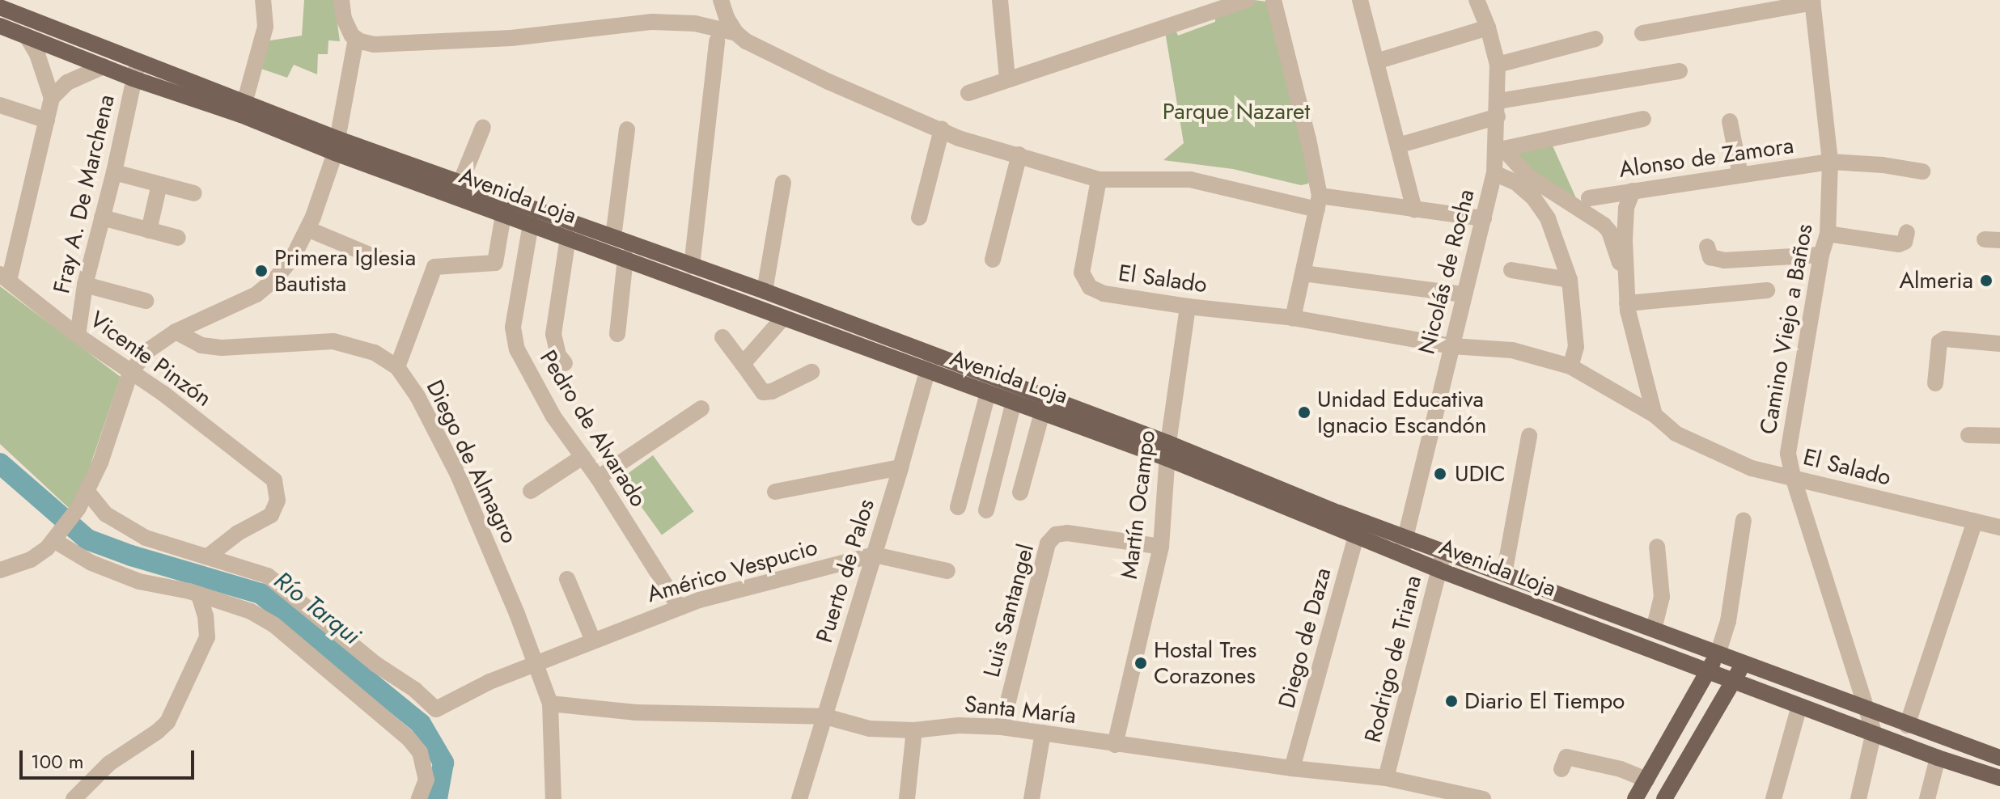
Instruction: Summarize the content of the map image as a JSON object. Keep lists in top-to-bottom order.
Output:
{
  "streets": {
    "main road": ["Avenida Loja"],
    "street": [
      "Alonso de Zamora",
      "Fray A. De Marchena",
      "Nicolás de Rocha",
      "El Salado",
      "Camino Viejo a Baños",
      "Vicente Pinzón",
      "Pedro de Alvarado",
      "Diego de Almagro",
      "Martín Ocampo",
      "Américo Vespucio",
      "Puerto de Palos",
      "Luis Santangel",
      "Diego de Daza",
      "Rodrigo de Triana",
      "Santa María"
    ]
  },
  "crossings": [
    ["Alonso de Zamora", "Camino Viejo a Baños"],
    ["Fray A. De Marchena", "Avenida Loja"],
    ["Fray A. De Marchena", "Vicente Pinzón"],
    ["Avenida Loja", "Nicolás de Rocha"],
    ["Avenida Loja", "Camino Viejo a Baños"],
    ["Avenida Loja", "Pedro de Alvarado"],
    ["Avenida Loja", "Martín Ocampo"],
    ["Avenida Loja", "Puerto de Palos"],
    ["Avenida Loja", "Diego de Daza"],
    ["Avenida Loja", "Rodrigo de Triana"],
    ["Nicolás de Rocha", "El Salado"],
    ["El Salado", "Camino Viejo a Baños"],
    ["El Salado", "Martín Ocampo"],
    ["Vicente Pinzón", "Américo Vespucio"],
    ["Pedro de Alvarado", "Américo Vespucio"],
    ["Diego de Almagro", "Américo Vespucio"],
    ["Diego de Almagro", "Santa María"],
    ["Martín Ocampo", "Luis Santangel"],
    ["Martín Ocampo", "Santa María"],
    ["Américo Vespucio", "Puerto de Palos"],
    ["Puerto de Palos", "Santa María"],
    ["Luis Santangel", "Santa María"],
    ["Diego de Daza", "Santa María"],
    ["Rodrigo de Triana", "Santa María"]
  ],
  "water": ["Río Tarqui"],
  "parks": ["Parque Nazaret"],
  "places": [
    "Primera Iglesia Bautista",
    "Almeria",
    "Unidad Educativa Ignacio Escandón",
    "UDIC",
    "Hostal Tres Corazones",
    "Diario El Tiempo"
  ],
  "scale_bar": "100 m"
}
